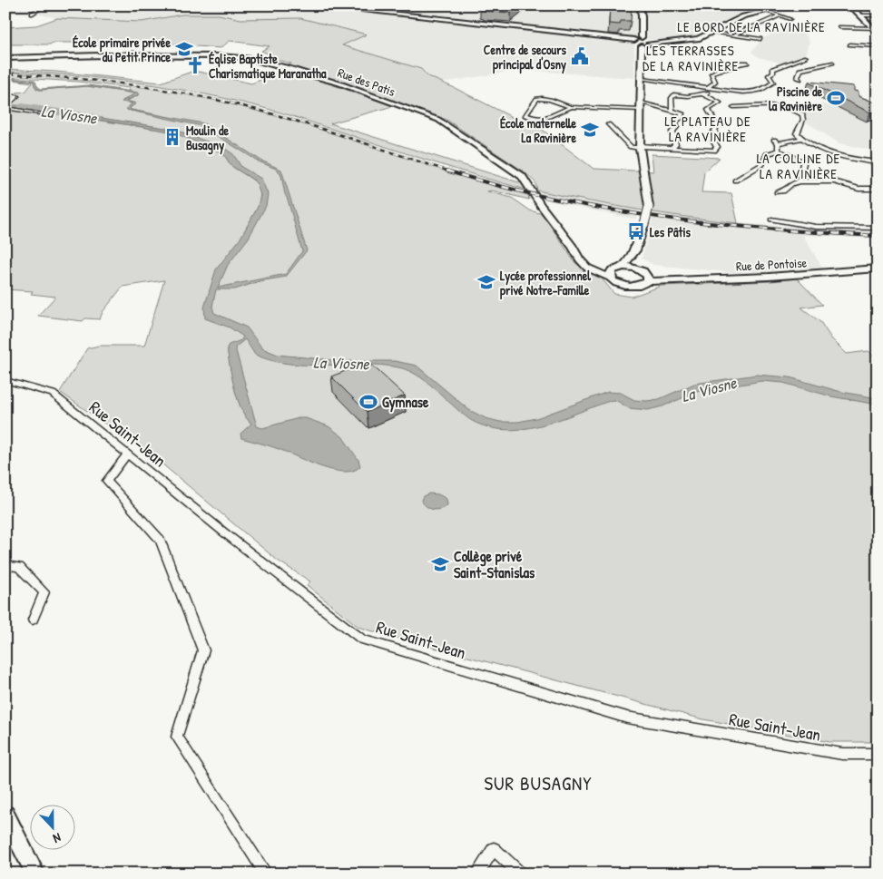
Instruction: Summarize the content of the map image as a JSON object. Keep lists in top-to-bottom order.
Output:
{
  "streets": {
    "main road": ["Rue des Patis", "Rue de Pontoise"],
    "street": ["Rue Saint-Jean"]
  },
  "districts": [
    "LE BORD DE LA RAVINIÈRE",
    "LES TERRASSES DE LA RAVINIÈRE",
    "LE PLATEAU DE LA RAVINIÈRE",
    "LA COLLINE DE LA RAVINIÈRE",
    "SUR BUSAGNY"
  ],
  "water": ["La Viosne"],
  "places": {
    "school or university": [
      "École primaire privée du Petit Prince",
      "École maternelle La Ravinière",
      "Lycée professionnel privé Notre-Famille",
      "Collège privé Saint-Stanislas"
    ],
    "public building": ["Centre de secours principal d'Osny"],
    "church": ["Église Baptiste Charismatique Maranatha"],
    "sports": ["Piscine de la Ravinière", "Gymnase"],
    "building": ["Moulin de Busagny"],
    "bus stop": ["Les Pâtis"]
  },
  "north": "bottom"
}
